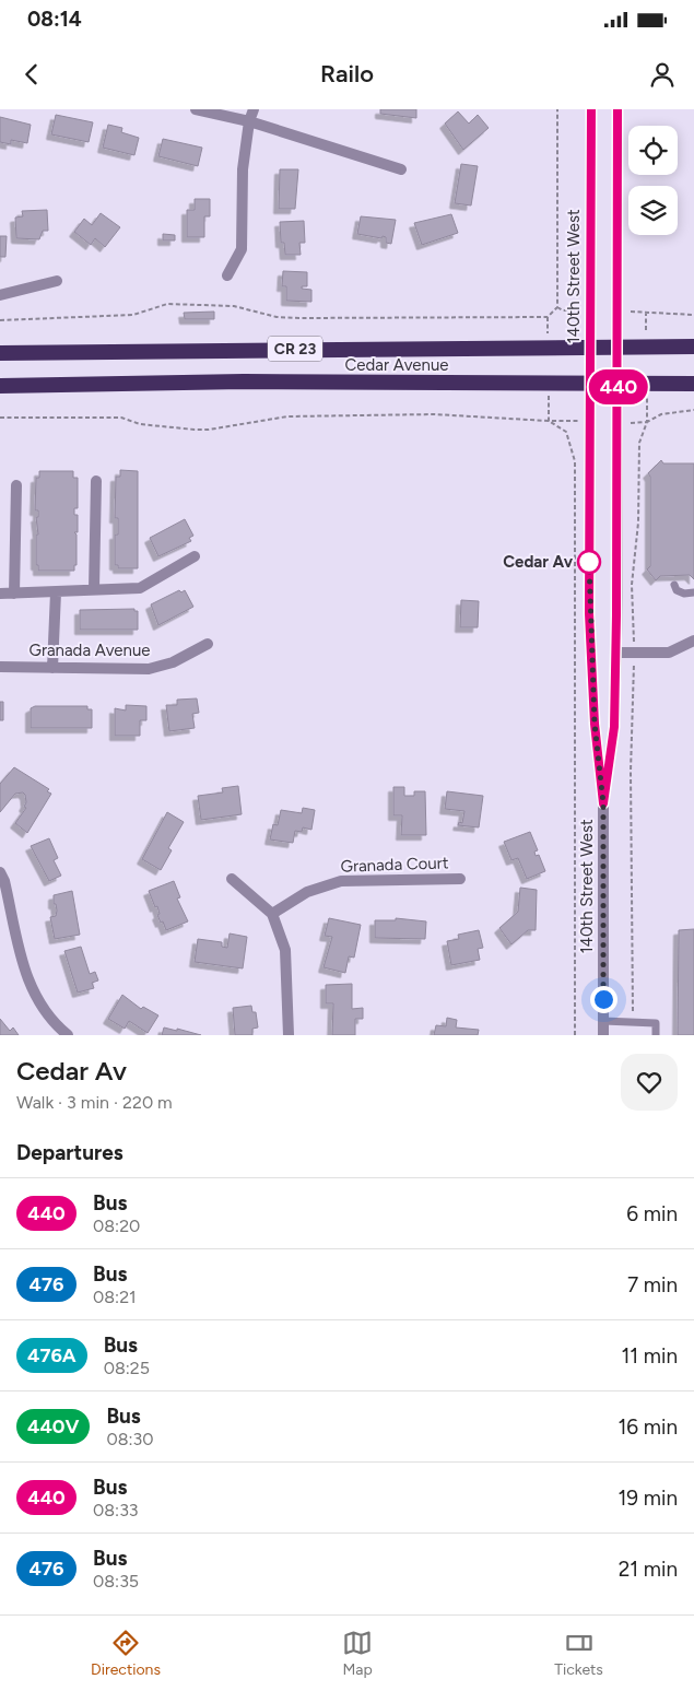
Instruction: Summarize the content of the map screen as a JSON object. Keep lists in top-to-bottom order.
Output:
{
  "streets": {
    "highway": ["CR 23", "Cedar Avenue"],
    "street": ["140th Street West", "Granada Avenue", "Granada Court"]
  },
  "crossings": [
    ["140th Street West", "Cedar Avenue"]
  ],
  "places": ["Cedar Av"],
  "lines": ["bus line 440"],
  "page": {
    "status": "08:14",
    "header": "Railo",
    "on_map": "440",
    "heading": [
      ["Cedar Av", "Walk · 3 min · 220 m"],
      "Departures"
    ],
    "list": [
      {
        "mark": "440",
        "name": "Bus",
        "note": "08:20",
        "value": "6 min"
      },
      {
        "mark": "476",
        "name": "Bus",
        "note": "08:21",
        "value": "7 min"
      },
      {
        "mark": "476A",
        "name": "Bus",
        "note": "08:25",
        "value": "11 min"
      },
      {
        "mark": "440V",
        "name": "Bus",
        "note": "08:30",
        "value": "16 min"
      },
      {
        "mark": "440",
        "name": "Bus",
        "note": "08:33",
        "value": "19 min"
      },
      {
        "mark": "476",
        "name": "Bus",
        "note": "08:35",
        "value": "21 min"
      }
    ],
    "tabs": ["Directions", "Map", "Tickets"]
  }
}
